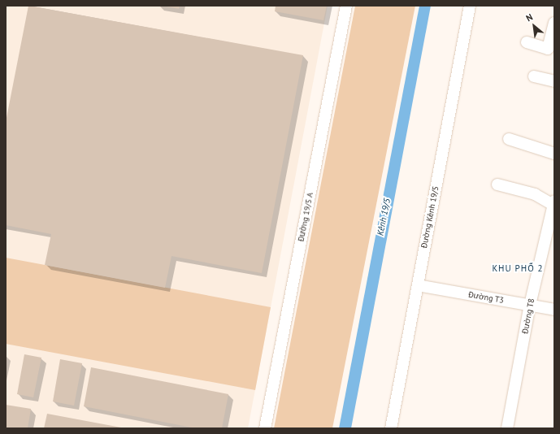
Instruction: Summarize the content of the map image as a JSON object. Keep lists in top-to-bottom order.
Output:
{
  "streets": {
    "street": [
      "Đường 19/5 A",
      "Đường Kênh 19/5",
      "Đường T3",
      "Đường T8"
    ]
  },
  "crossings": [
    ["Đường Kênh 19/5", "Đường T3"],
    ["Đường T3", "Đường T8"]
  ],
  "districts": ["KHU PHỐ 2"],
  "water": ["Kênh 19/5"],
  "north": "top left"
}
